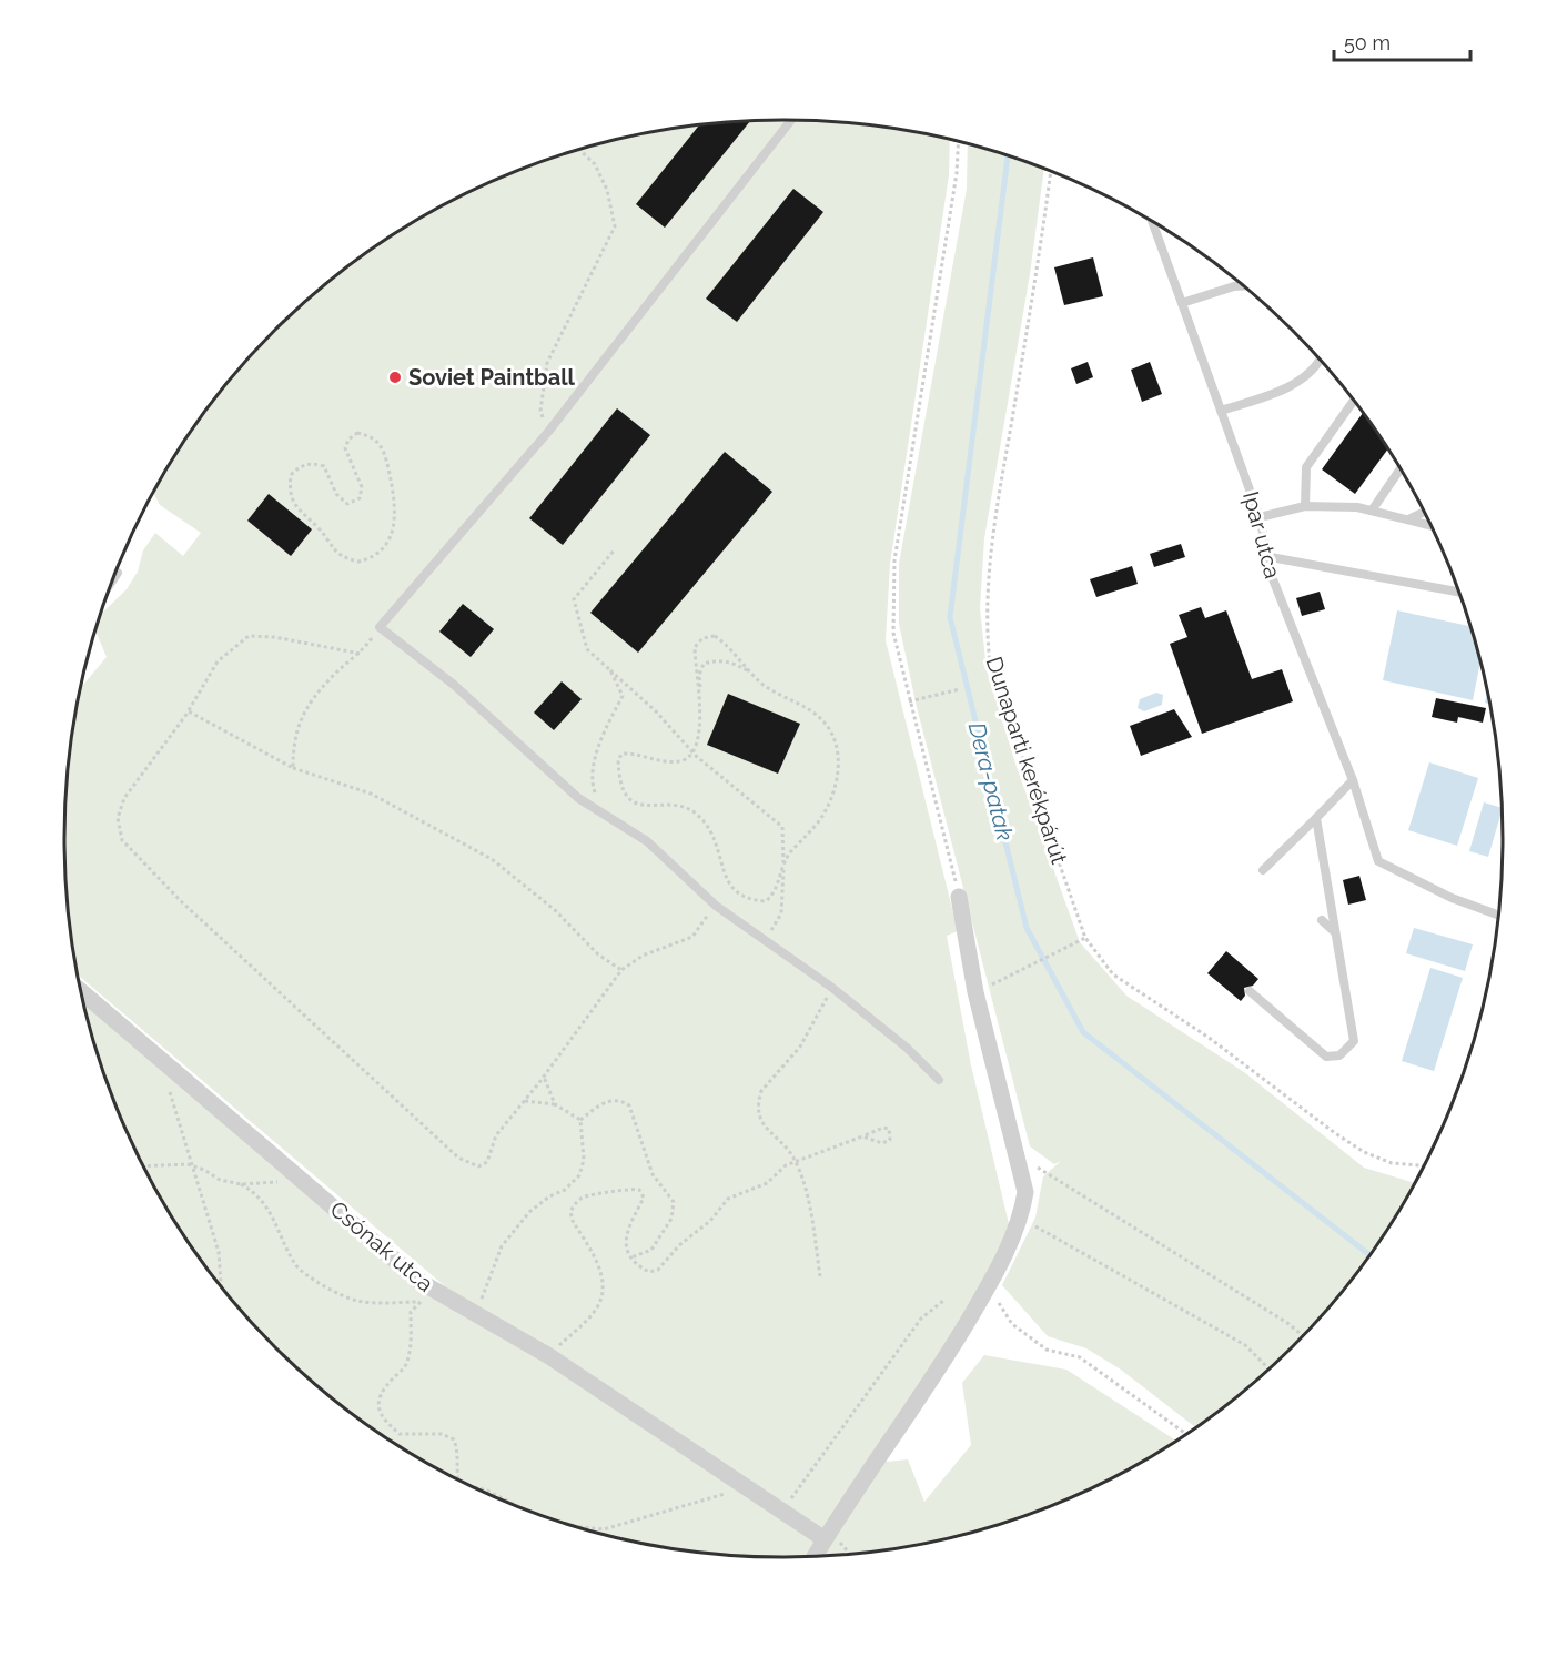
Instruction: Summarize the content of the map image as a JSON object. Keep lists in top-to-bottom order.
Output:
{
  "streets": {
    "street": ["Csónak utca"],
    "lane": ["Ipar utca"],
    "path": ["Dunaparti kerékpárút"]
  },
  "water": ["Dera-patak"],
  "places": ["Soviet Paintball"],
  "scale_bar": "50 m"
}
